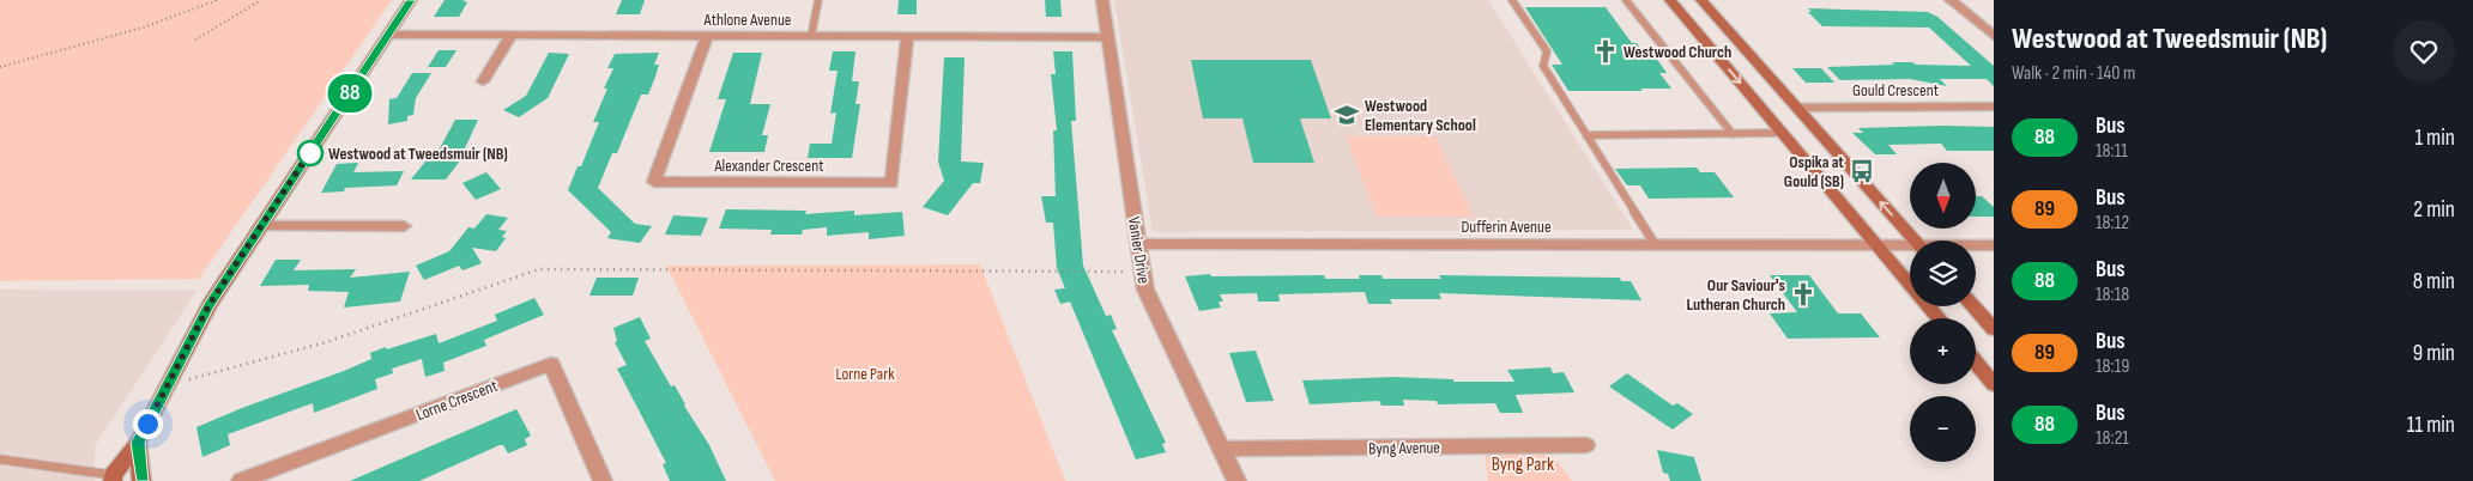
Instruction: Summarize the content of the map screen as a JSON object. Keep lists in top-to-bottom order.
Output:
{
  "streets": {
    "street": [
      "Athlone Avenue",
      "Gould Crescent",
      "Alexander Crescent",
      "Dufferin Avenue",
      "Vanier Drive",
      "Lorne Crescent",
      "Byng Avenue"
    ]
  },
  "crossings": [
    ["Athlone Avenue", "Alexander Crescent"],
    ["Athlone Avenue", "Vanier Drive"],
    ["Dufferin Avenue", "Vanier Drive"],
    ["Vanier Drive", "Byng Avenue"]
  ],
  "parks": ["Lorne Park", "Byng Park"],
  "places": {
    "church": ["Westwood Church", "Our Saviour's Lutheran Church"],
    "school or university": ["Westwood Elementary School"],
    "other": ["Westwood at Tweedsmuir (NB)"],
    "bus stop": ["Ospika at Gould (SB)"]
  },
  "lines": ["bus line 88"],
  "north": "bottom",
  "page": {
    "on_map": "88",
    "heading": ["Westwood at Tweedsmuir (NB)", "Walk · 2 min · 140 m"],
    "list": [
      {
        "mark": "88",
        "name": "Bus",
        "note": "18:11",
        "value": "1 min"
      },
      {
        "mark": "89",
        "name": "Bus",
        "note": "18:12",
        "value": "2 min"
      },
      {
        "mark": "88",
        "name": "Bus",
        "note": "18:18",
        "value": "8 min"
      },
      {
        "mark": "89",
        "name": "Bus",
        "note": "18:19",
        "value": "9 min"
      },
      {
        "mark": "88",
        "name": "Bus",
        "note": "18:21",
        "value": "11 min"
      }
    ],
    "map_buttons": ["+", "−"]
  }
}
